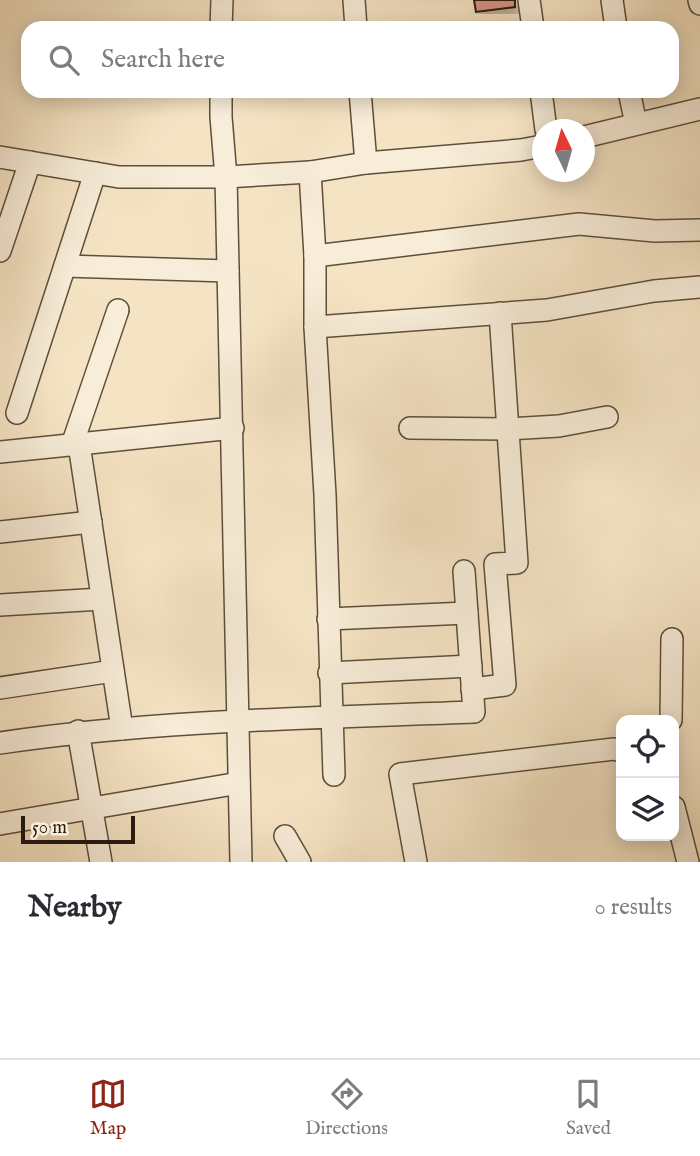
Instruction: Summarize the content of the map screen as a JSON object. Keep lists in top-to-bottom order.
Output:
{
  "scale_bar": "50 m",
  "north": "top",
  "page": {
    "search": "Search here",
    "scale": "50 m",
    "heading": ["Nearby", "0 results"],
    "nav": ["Map", "Directions", "Saved"]
  }
}
